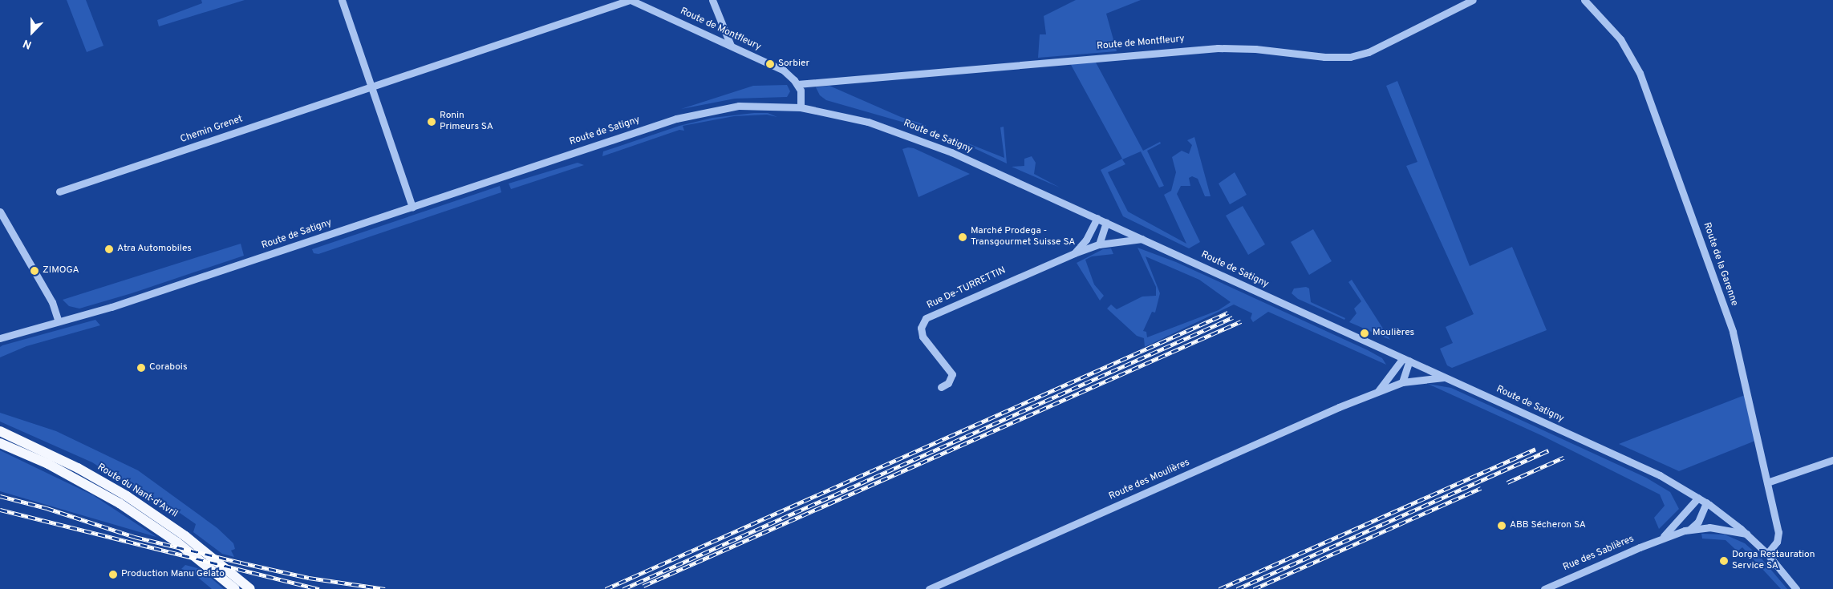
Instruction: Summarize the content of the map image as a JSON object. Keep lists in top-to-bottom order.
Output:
{
  "streets": {
    "main road": ["Route du Nant-d'Avril"],
    "street": [
      "Route de Montfleury",
      "Chemin Grenet",
      "Route de Satigny",
      "Route de la Garenne",
      "Rue De-TURRETTIN",
      "Route des Moulières",
      "Rue des Sablières"
    ]
  },
  "crossings": [
    ["Route de Montfleury", "Chemin Grenet"],
    ["Route de Satigny", "Route de la Garenne"],
    ["Route de Satigny", "Rue De-TURRETTIN"],
    ["Route de Satigny", "Rue des Sablières"]
  ],
  "places": [
    "Sorbier",
    "Ronin Primeurs SA",
    "Marché Prodega - Transgourmet Suisse SA",
    "Atra Automobiles",
    "ZIMOGA",
    "Moulières",
    "Corabois",
    "ABB Sécheron SA",
    "Dorga Restauration Service SA",
    "Production Manu Gelato"
  ],
  "north": "bottom"
}
